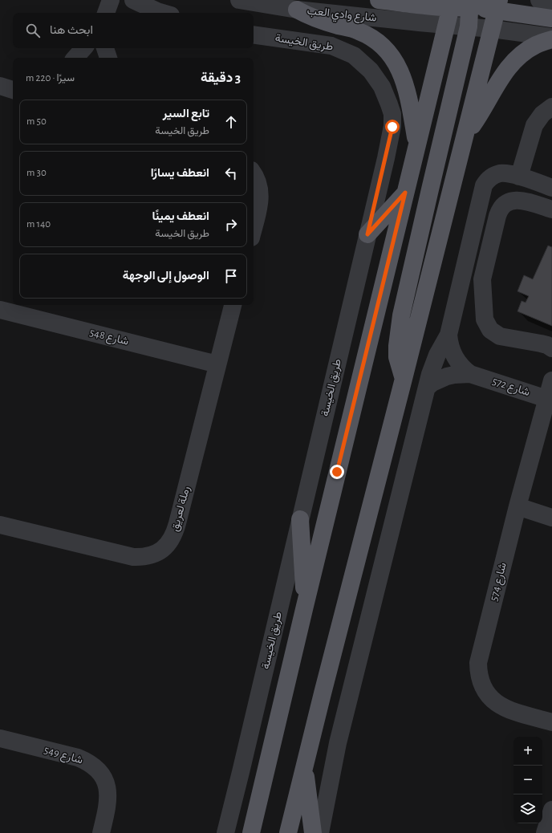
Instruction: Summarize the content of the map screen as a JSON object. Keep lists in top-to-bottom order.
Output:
{
  "streets": {
    "street": [
      "شارع وادي العب",
      "طريق الخيسة",
      "شارع 548",
      "شارع 572",
      "رملة لعريق",
      "شارع 574",
      "شارع 549"
    ]
  },
  "crossings": [
    ["شارع 548", "رملة لعريق"],
    ["شارع 572", "شارع 574"]
  ],
  "page": {
    "search": "ابحث هنا",
    "heading": ["3 دقيقة", "سيرًا · 220 m"],
    "list": [
      ["تابع السير", "طريق الخيسة", "50 m"],
      ["انعطف يسارًا", "30 m"],
      ["انعطف يمينًا", "طريق الخيسة", "140 m"],
      "الوصول إلى الوجهة"
    ],
    "map_buttons": ["+", "−"]
  }
}
